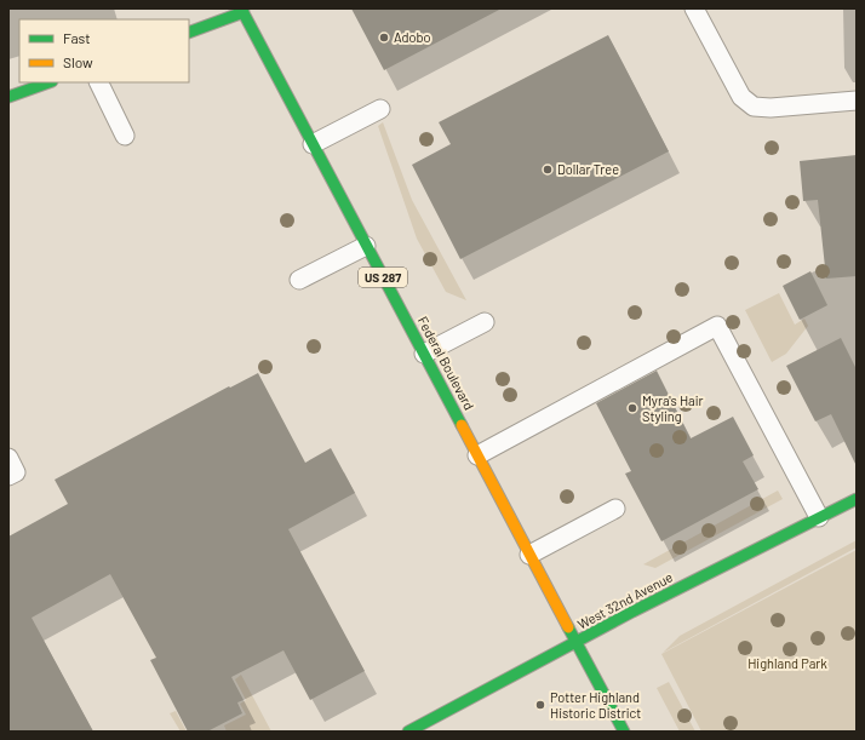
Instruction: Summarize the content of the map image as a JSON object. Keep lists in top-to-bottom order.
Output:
{
  "streets": {
    "main road": ["US 287", "Federal Boulevard", "West 32nd Avenue"]
  },
  "crossings": [
    ["Federal Boulevard", "West 32nd Avenue"]
  ],
  "parks": ["Highland Park"],
  "places": [
    "Adobo",
    "Dollar Tree",
    "Myra's Hair Styling",
    "Potter Highland Historic District"
  ],
  "legend": ["Fast", "Slow"]
}
